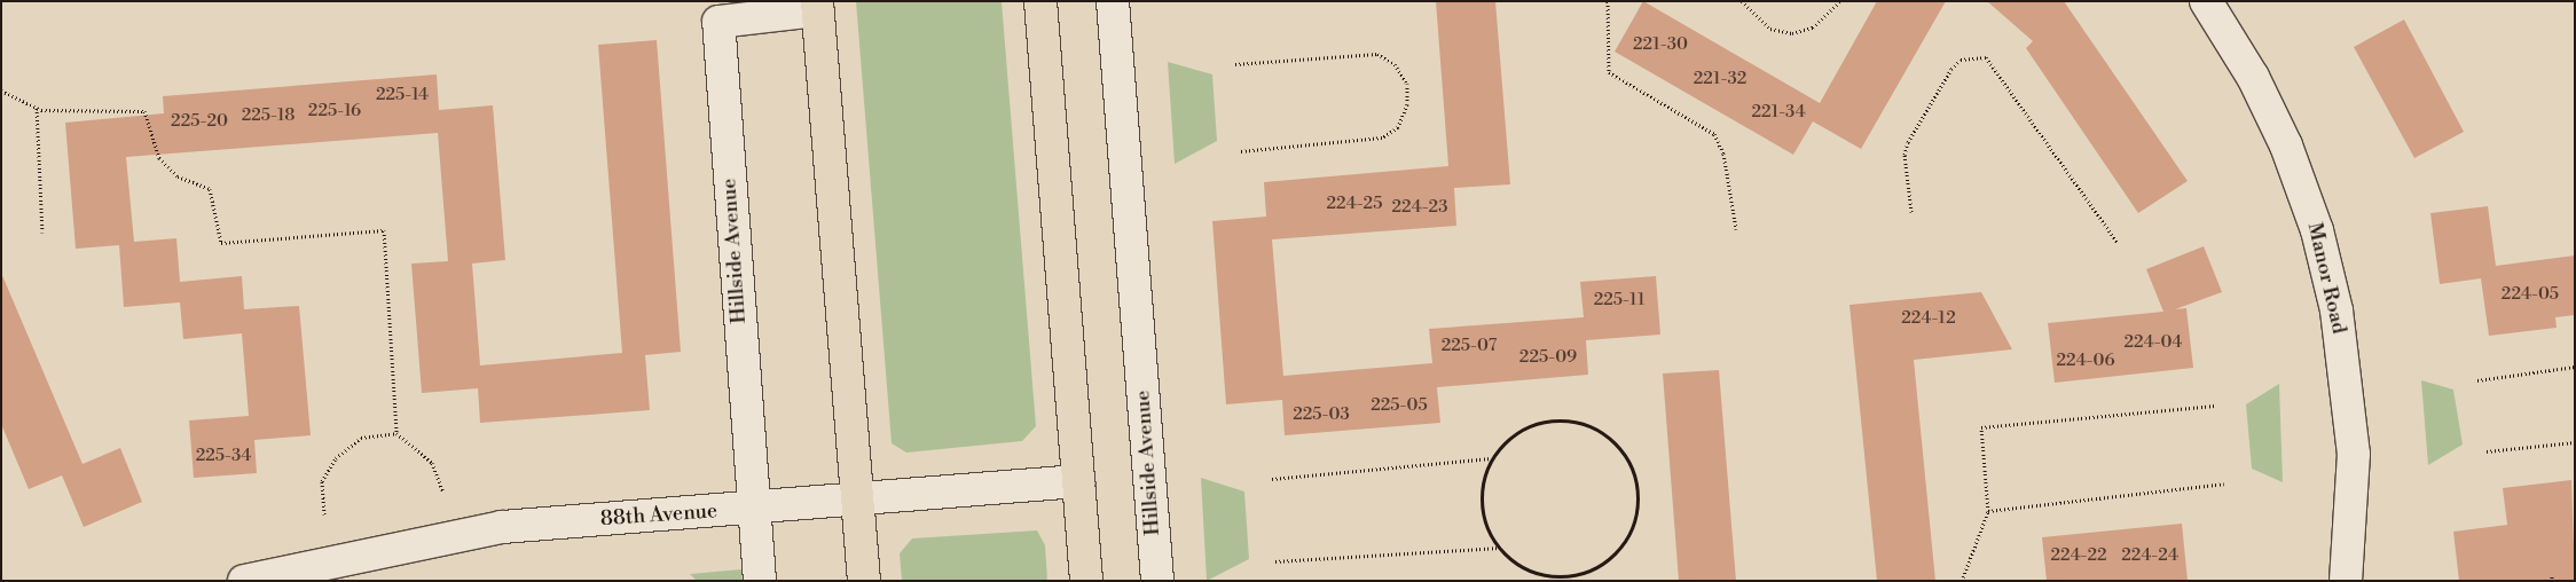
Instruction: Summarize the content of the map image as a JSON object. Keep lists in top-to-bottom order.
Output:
{
  "streets": {
    "main road": ["Hillside Avenue"],
    "street": ["Manor Road", "88th Avenue"]
  },
  "crossings": [
    ["Hillside Avenue", "88th Avenue"]
  ],
  "house_numbers": [
    "221-30",
    "221-32",
    "225-14",
    "225-16",
    "221-34",
    "225-18",
    "225-20",
    "224-25",
    "224-23",
    "224-05",
    "225-11",
    "224-12",
    "224-04",
    "225-07",
    "225-09",
    "224-06",
    "225-05",
    "225-03",
    "225-34",
    "224-22",
    "224-24"
  ]
}
